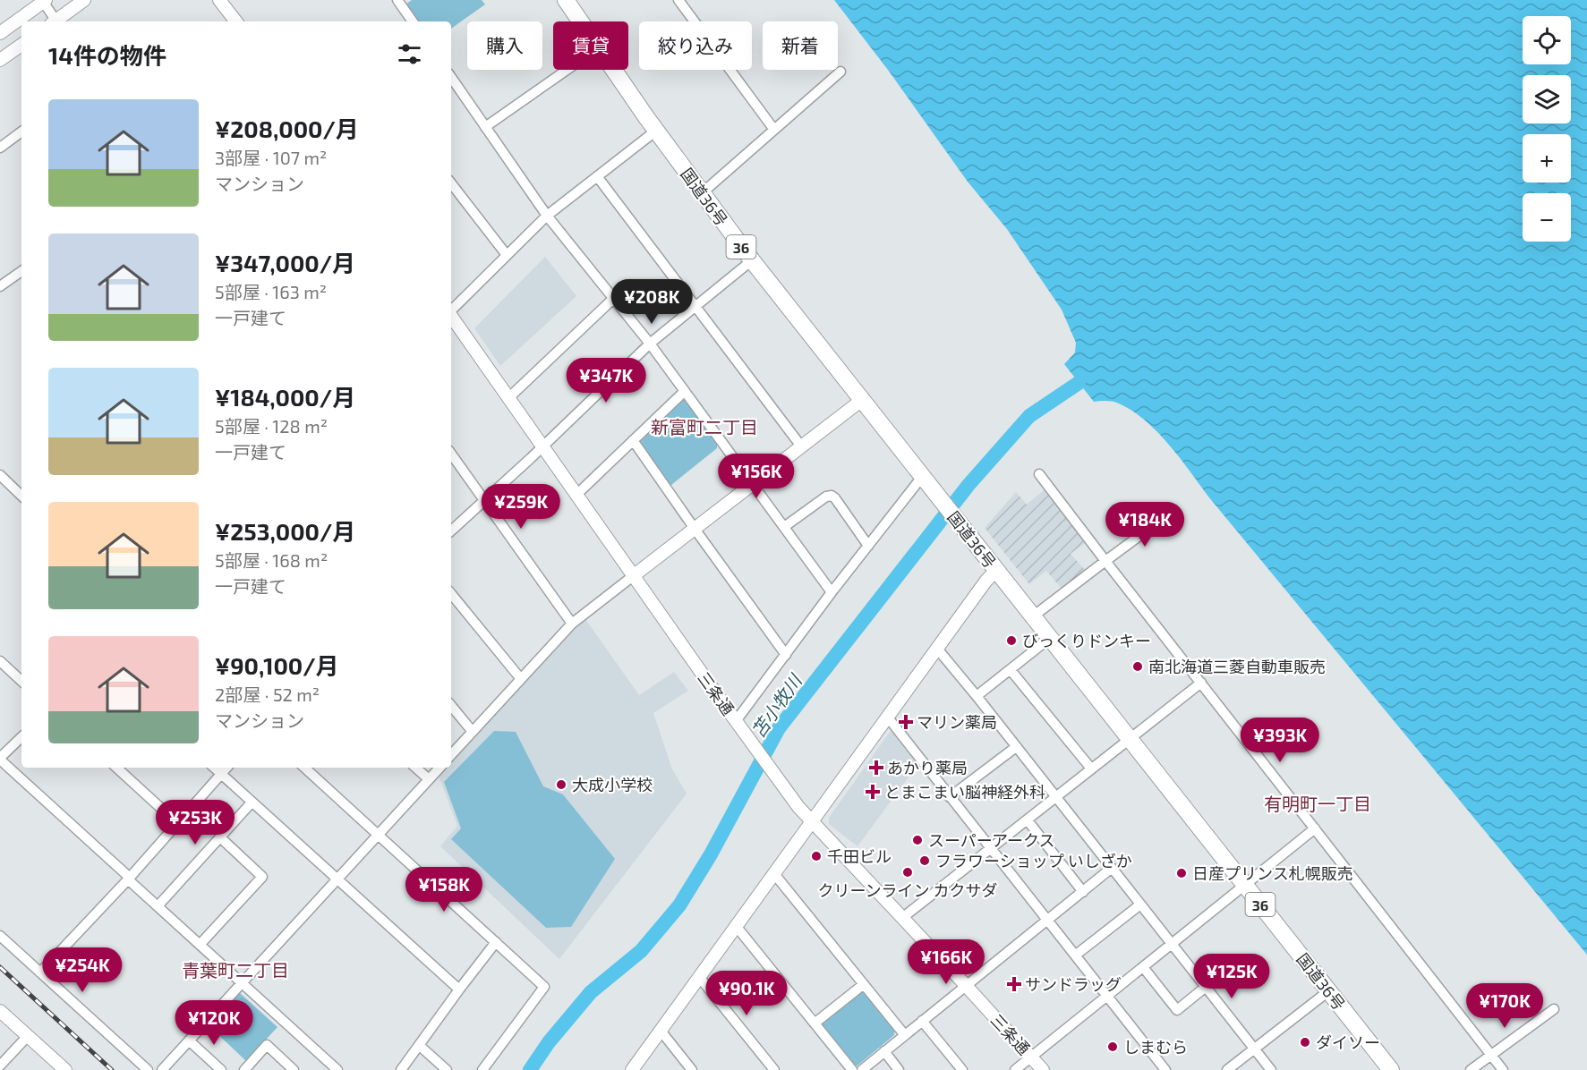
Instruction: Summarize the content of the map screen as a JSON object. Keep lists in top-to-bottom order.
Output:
{
  "streets": {
    "highway": ["国道36号", "36"],
    "street": ["三条通"]
  },
  "districts": ["新富町二丁目", "有明町一丁目", "青葉町二丁目"],
  "water": ["苫小牧川"],
  "places": {
    "other": [
      "びっくりドンキー",
      "南北海道三菱自動車販売",
      "大成小学校",
      "スーパーアークス",
      "千田ビル",
      "フラワーショップ いしざか",
      "クリーンライン カクサダ",
      "日産プリンス札幌販売",
      "ダイソー",
      "しまむら"
    ],
    "health": [
      "マリン薬局",
      "あかり薬局",
      "とまこまい脳神経外科",
      "サンドラッグ"
    ]
  },
  "page": {
    "map_buttons": ["+", "−"],
    "chip": [
      "購入",
      "賃貸",
      "絞り込み",
      "新着"
    ],
    "heading": "14件の物件",
    "list": [
      {
        "name": "¥208,000/月",
        "note": "3部屋 · 107 m² · マンション"
      },
      {
        "name": "¥347,000/月",
        "note": "5部屋 · 163 m² · 一戸建て"
      },
      {
        "name": "¥184,000/月",
        "note": "5部屋 · 128 m² · 一戸建て"
      },
      {
        "name": "¥253,000/月",
        "note": "5部屋 · 168 m² · 一戸建て"
      },
      {
        "name": "¥90,100/月",
        "note": "2部屋 · 52 m² · マンション"
      }
    ],
    "price": [
      "¥208K",
      "¥347K",
      "¥156K",
      "¥259K",
      "¥184K",
      "¥393K",
      "¥253K",
      "¥158K",
      "¥166K",
      "¥254K",
      "¥125K",
      "¥90.1K",
      "¥170K",
      "¥120K"
    ]
  }
}
